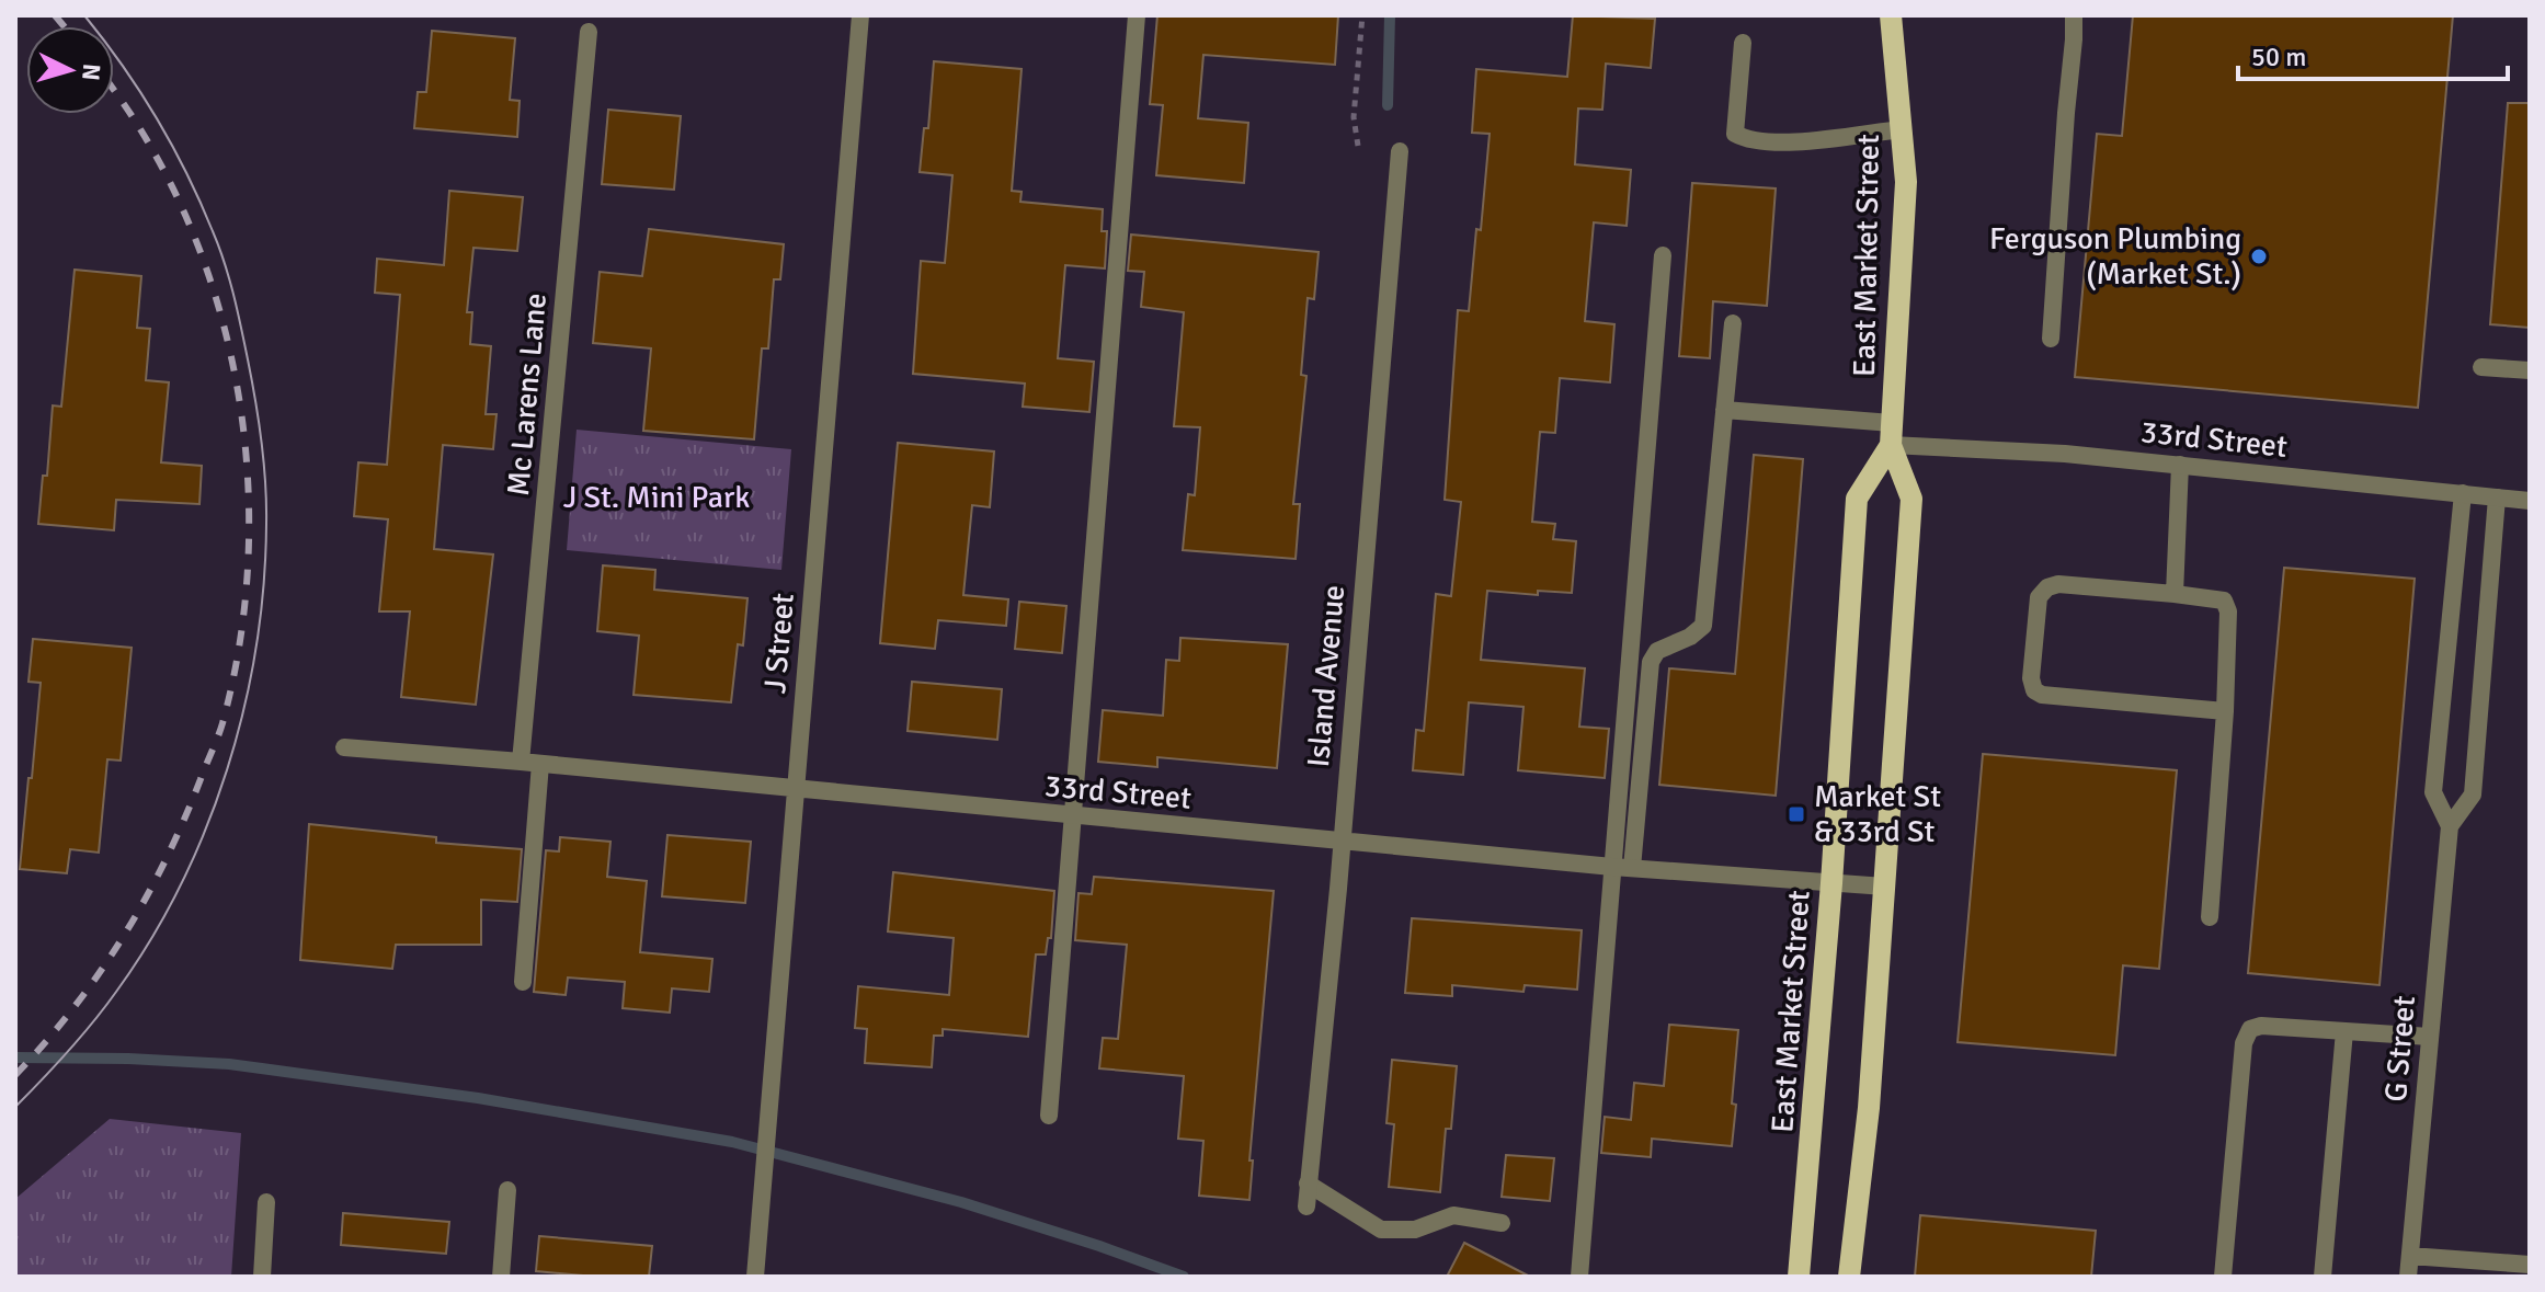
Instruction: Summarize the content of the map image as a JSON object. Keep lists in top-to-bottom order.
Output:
{
  "streets": {
    "main road": ["East Market Street"],
    "street": [
      "Mc Larens Lane",
      "33rd Street",
      "J Street",
      "Island Avenue",
      "G Street"
    ]
  },
  "crossings": [
    ["East Market Street", "33rd Street"],
    ["Mc Larens Lane", "33rd Street"],
    ["33rd Street", "J Street"],
    ["33rd Street", "Island Avenue"],
    ["33rd Street", "G Street"]
  ],
  "parks": ["J St. Mini Park"],
  "places": {
    "other": ["Ferguson Plumbing (Market St.)"],
    "transit": ["Market St & 33rd St"]
  },
  "scale_bar": "50 m",
  "north": "right"
}
